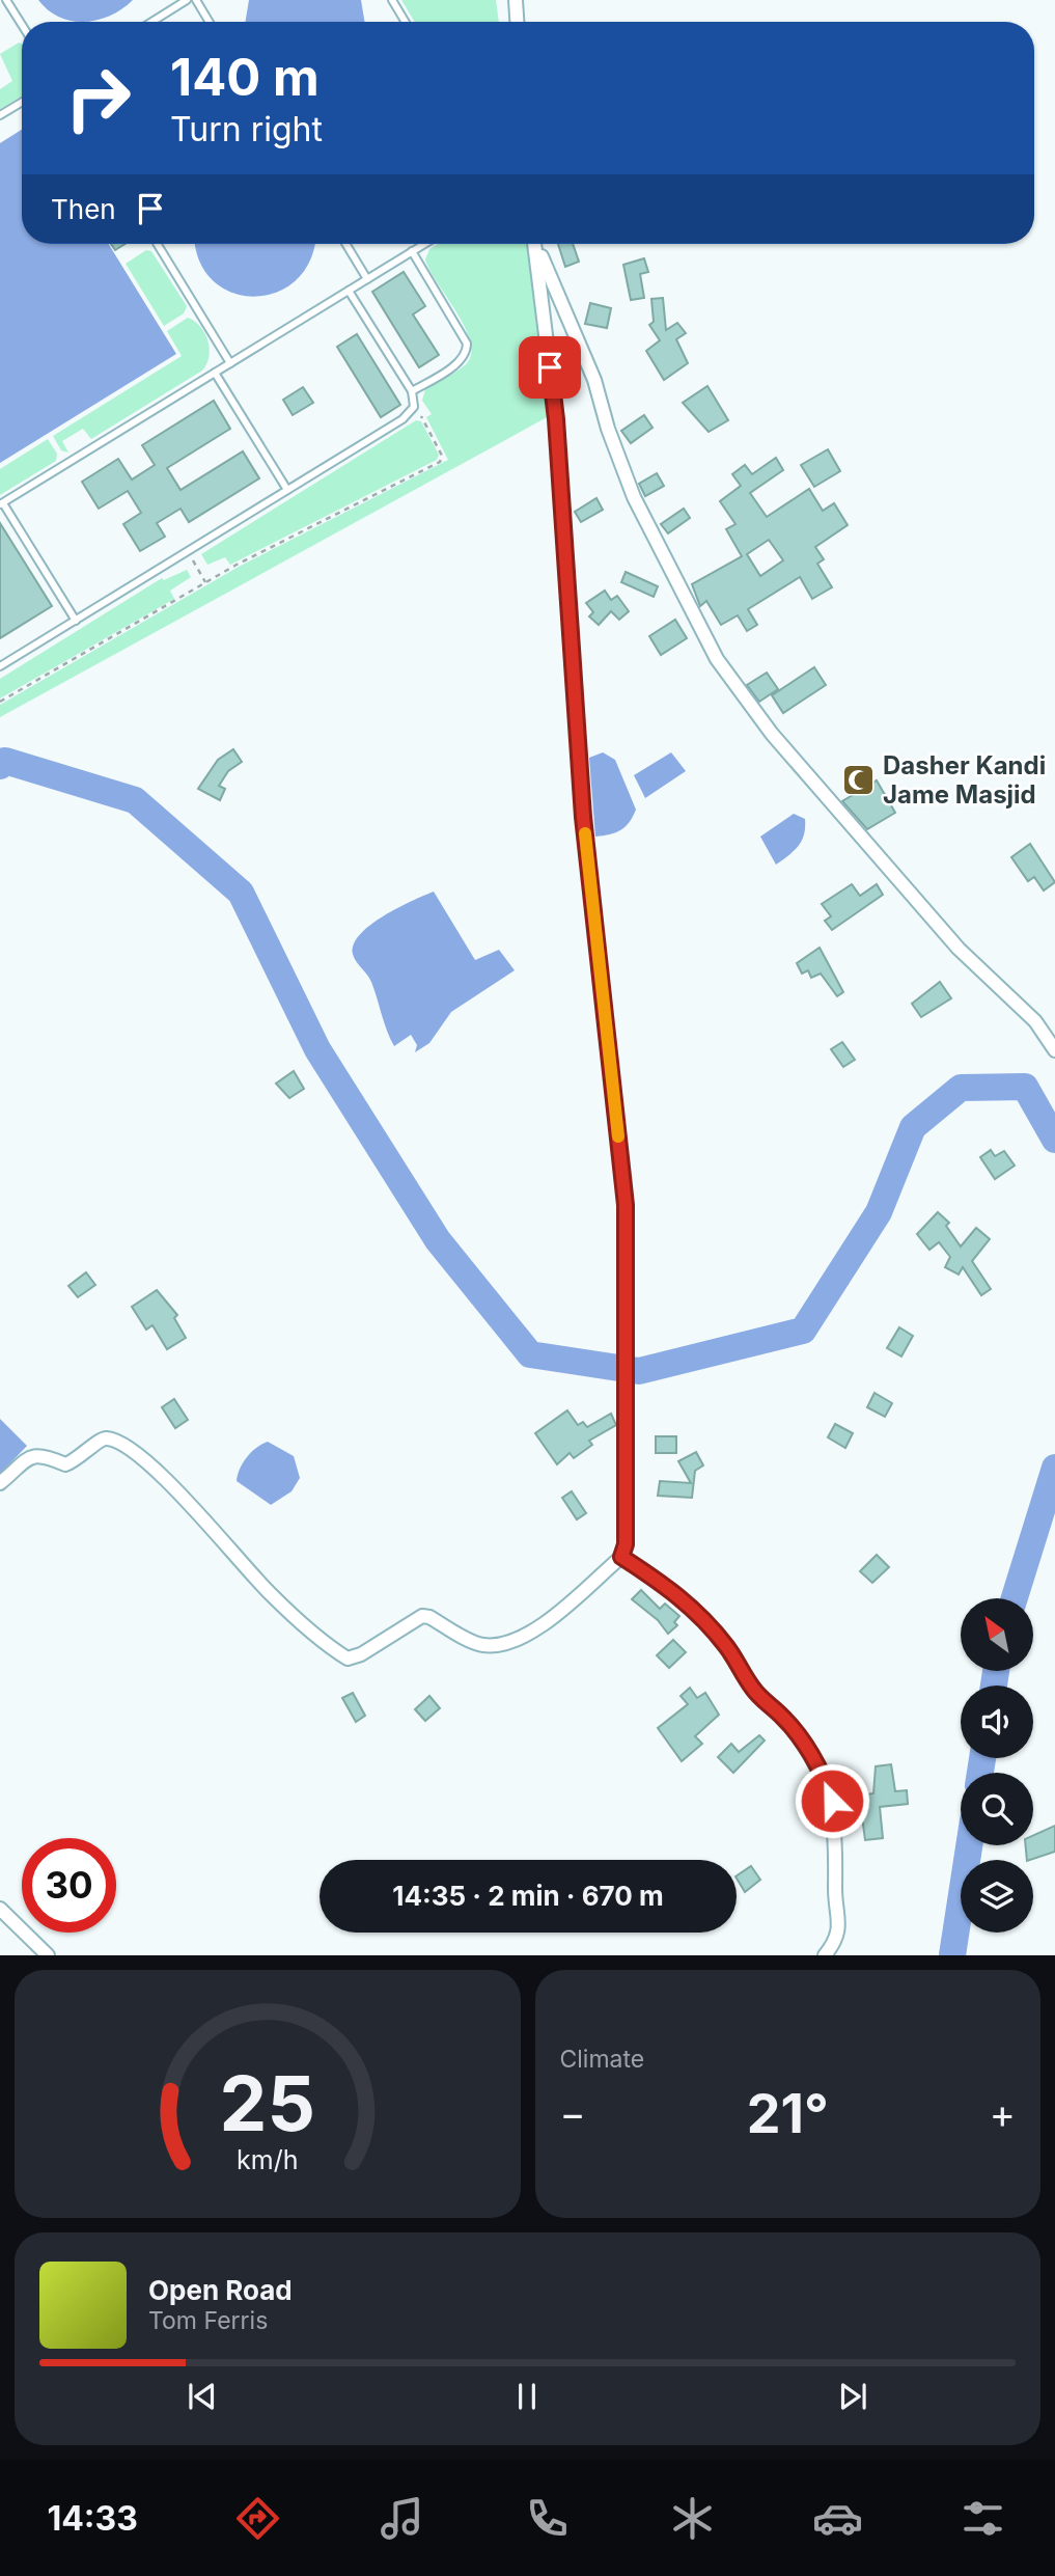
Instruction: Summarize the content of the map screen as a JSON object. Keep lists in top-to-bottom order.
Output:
{
  "places": {
    "mosque": ["Dasher Kandi Jame Masjid"]
  },
  "north": "top left",
  "page": {
    "turn": ["140 m", "Turn right"],
    "then": "Then",
    "limit": "30",
    "trip": "14:35 · 2 min · 670 m",
    "tile": "Climate",
    "heat": ["−", "21°", "+"],
    "song": ["Open Road", "Tom Ferris"],
    "tabs": "14:33",
    "gauge": ["25", "km/h"]
  }
}
